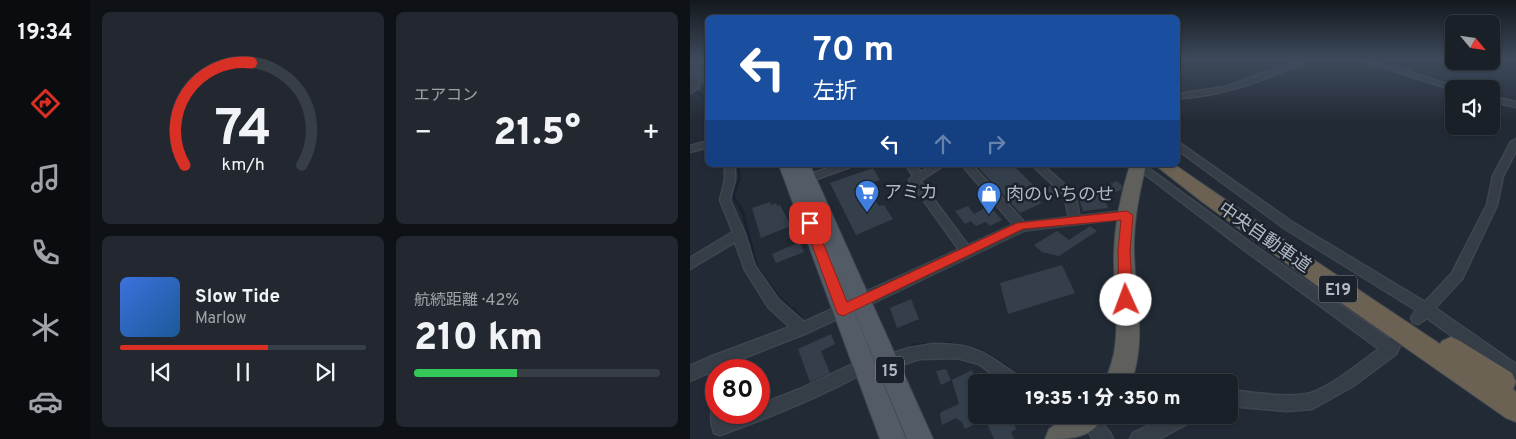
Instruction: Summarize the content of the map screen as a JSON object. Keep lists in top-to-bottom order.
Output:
{
  "streets": {
    "highway": ["中央自動車道", "E19"],
    "main road": ["15"]
  },
  "places": {
    "supermarket": ["アミカ"],
    "shop": ["肉のいちのせ"]
  },
  "north": "bottom right",
  "page": {
    "tabs": "19:34",
    "tile": [
      "エアコン",
      ["航続距離 · 42%", "210 km"]
    ],
    "turn": ["70 m", "左折"],
    "heat": ["−", "21.5°", "+"],
    "song": ["Slow Tide", "Marlow"],
    "limit": "80",
    "trip": "19:35 · 1 分 · 350 m",
    "gauge": ["74", "km/h"]
  }
}
